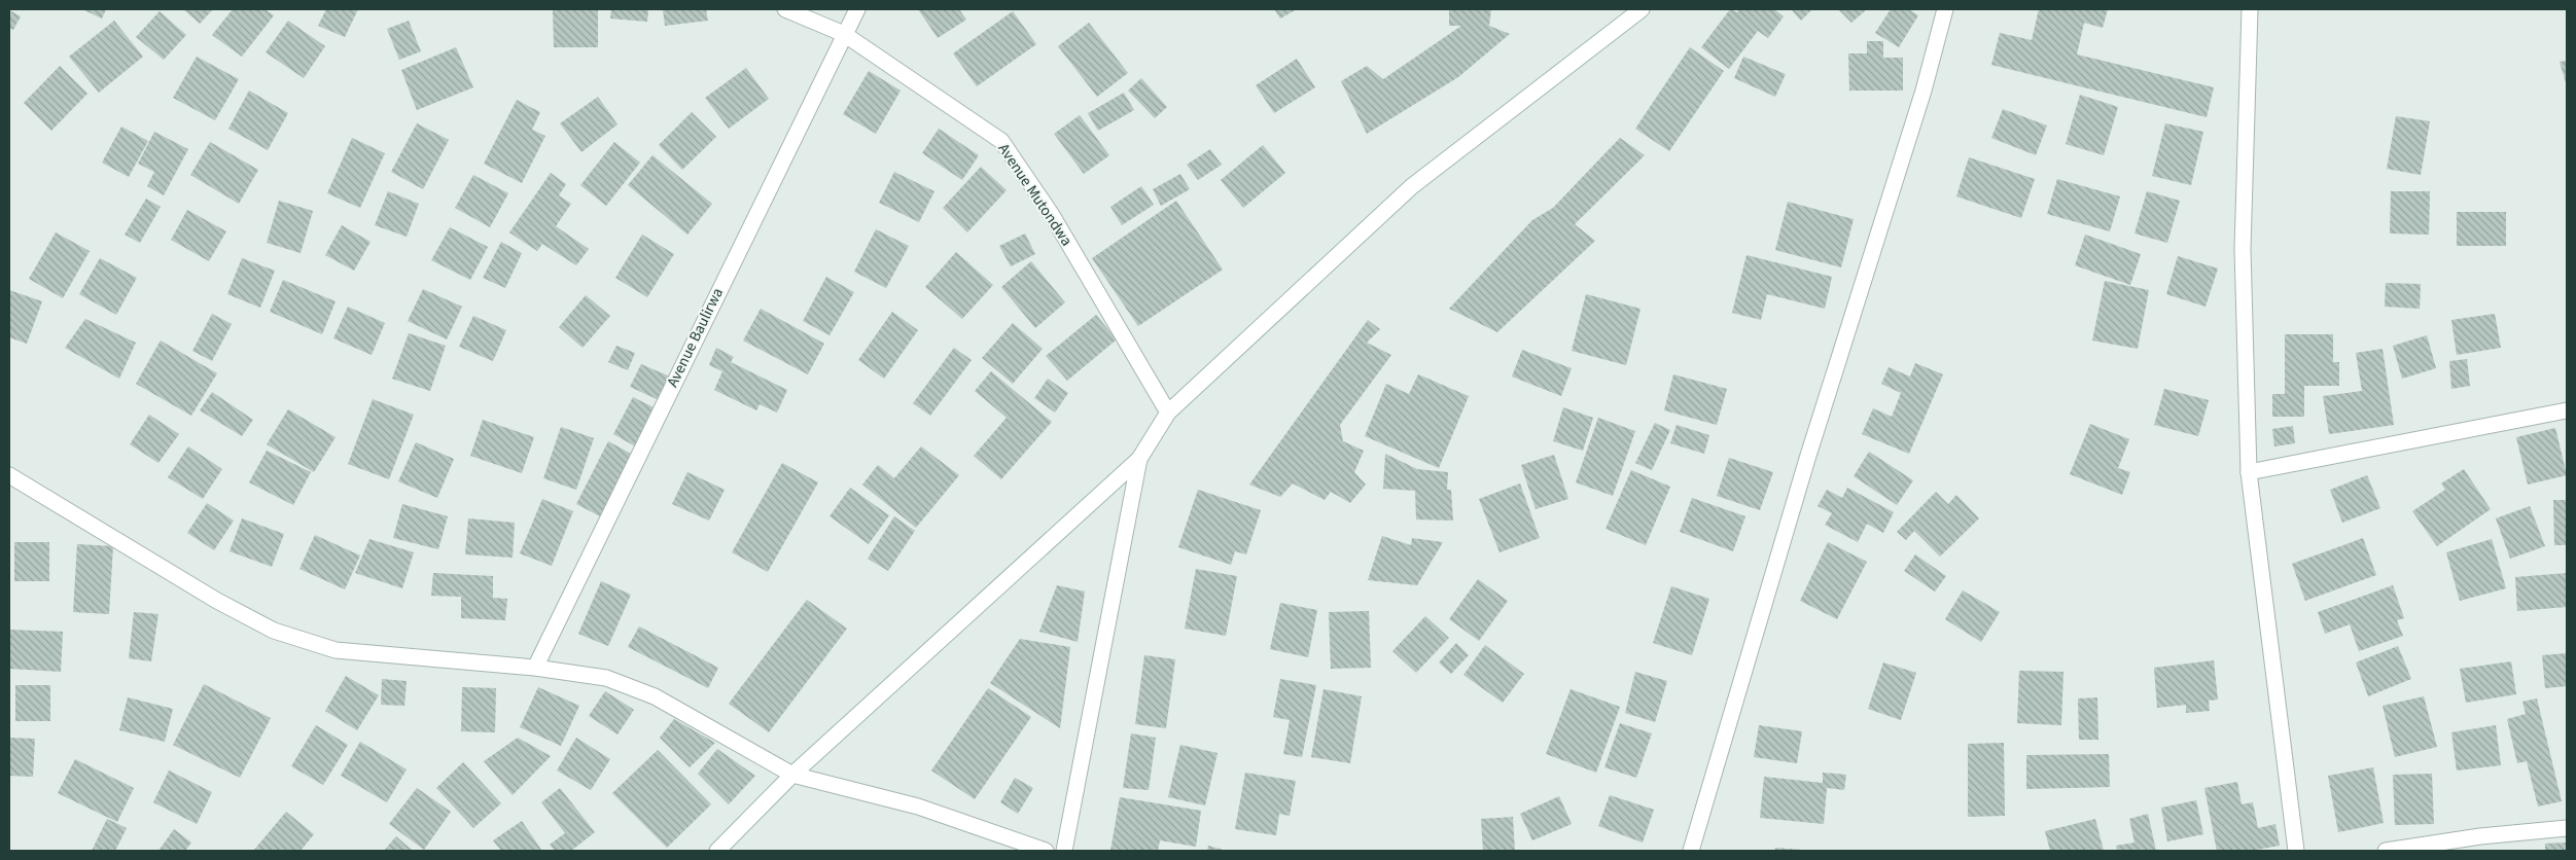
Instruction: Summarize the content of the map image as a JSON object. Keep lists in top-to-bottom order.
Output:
{
  "streets": {
    "street": ["Avenue Mutondwa", "Avenue Baulirwa"]
  },
  "crossings": [
    ["Avenue Mutondwa", "Avenue Baulirwa"]
  ]
}
